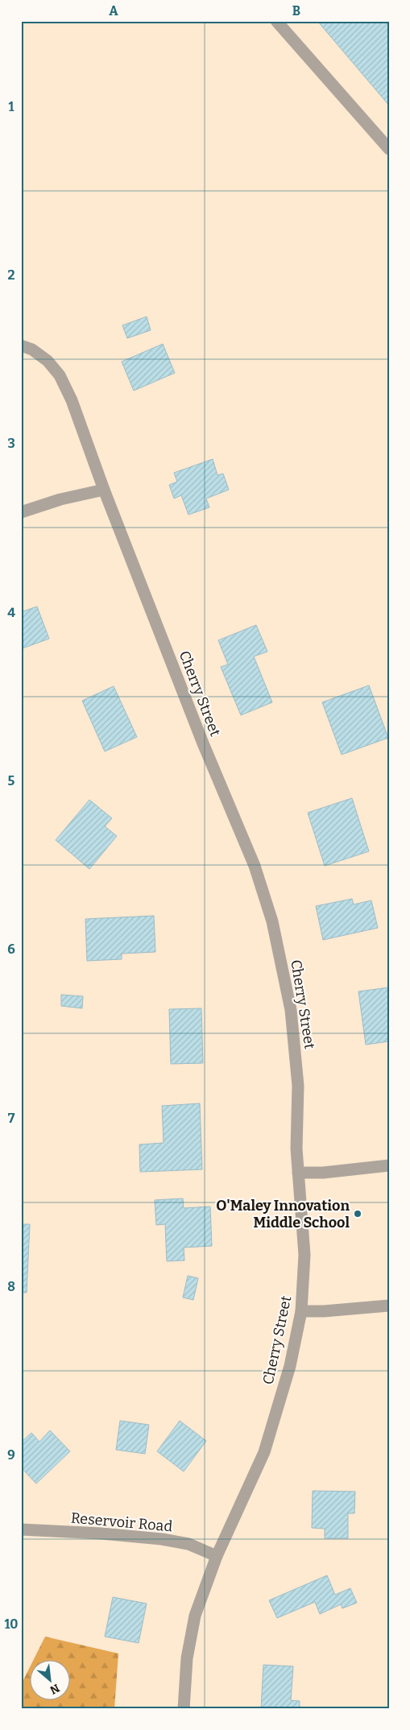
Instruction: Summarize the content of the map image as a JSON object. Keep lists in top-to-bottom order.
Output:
{
  "streets": {
    "street": ["Cherry Street", "Reservoir Road"]
  },
  "crossings": [
    ["Cherry Street", "Reservoir Road"]
  ],
  "places": ["O'Maley Innovation Middle School"],
  "north": "bottom right",
  "grid": {
    "columns": ["A", "B"],
    "rows": [
      "1",
      "2",
      "3",
      "4",
      "5",
      "6",
      "7",
      "8",
      "9",
      "10"
    ]
  }
}
